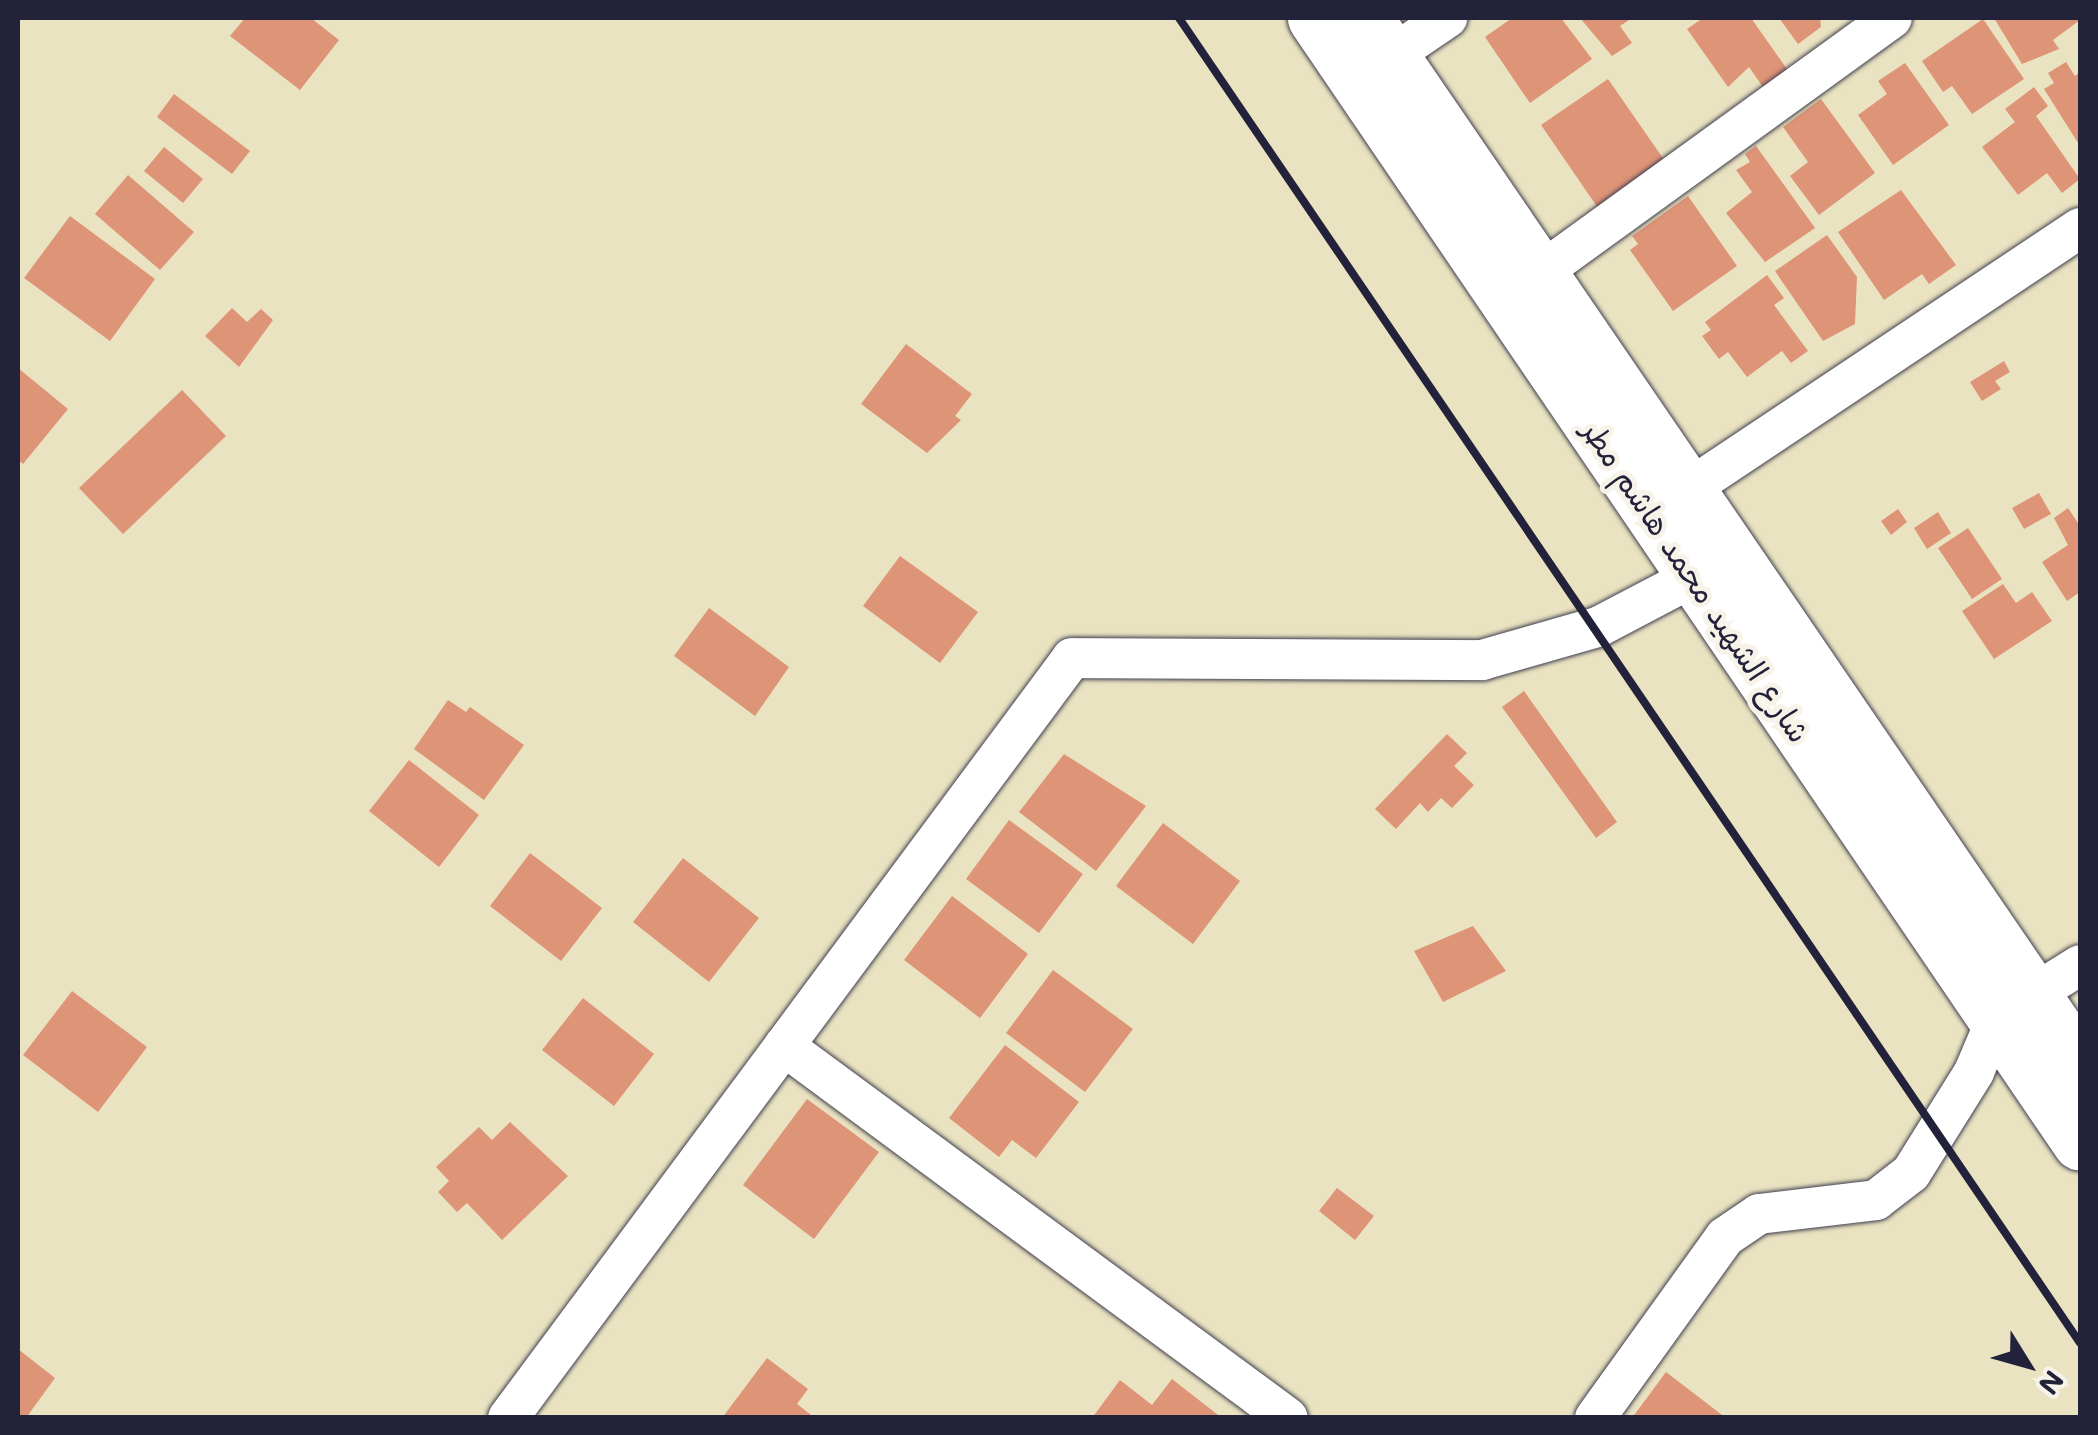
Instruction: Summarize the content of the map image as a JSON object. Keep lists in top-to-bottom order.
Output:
{
  "streets": {
    "main road": ["شارع الشهيد محمد هاشم مطر"]
  },
  "north": "bottom right"
}
